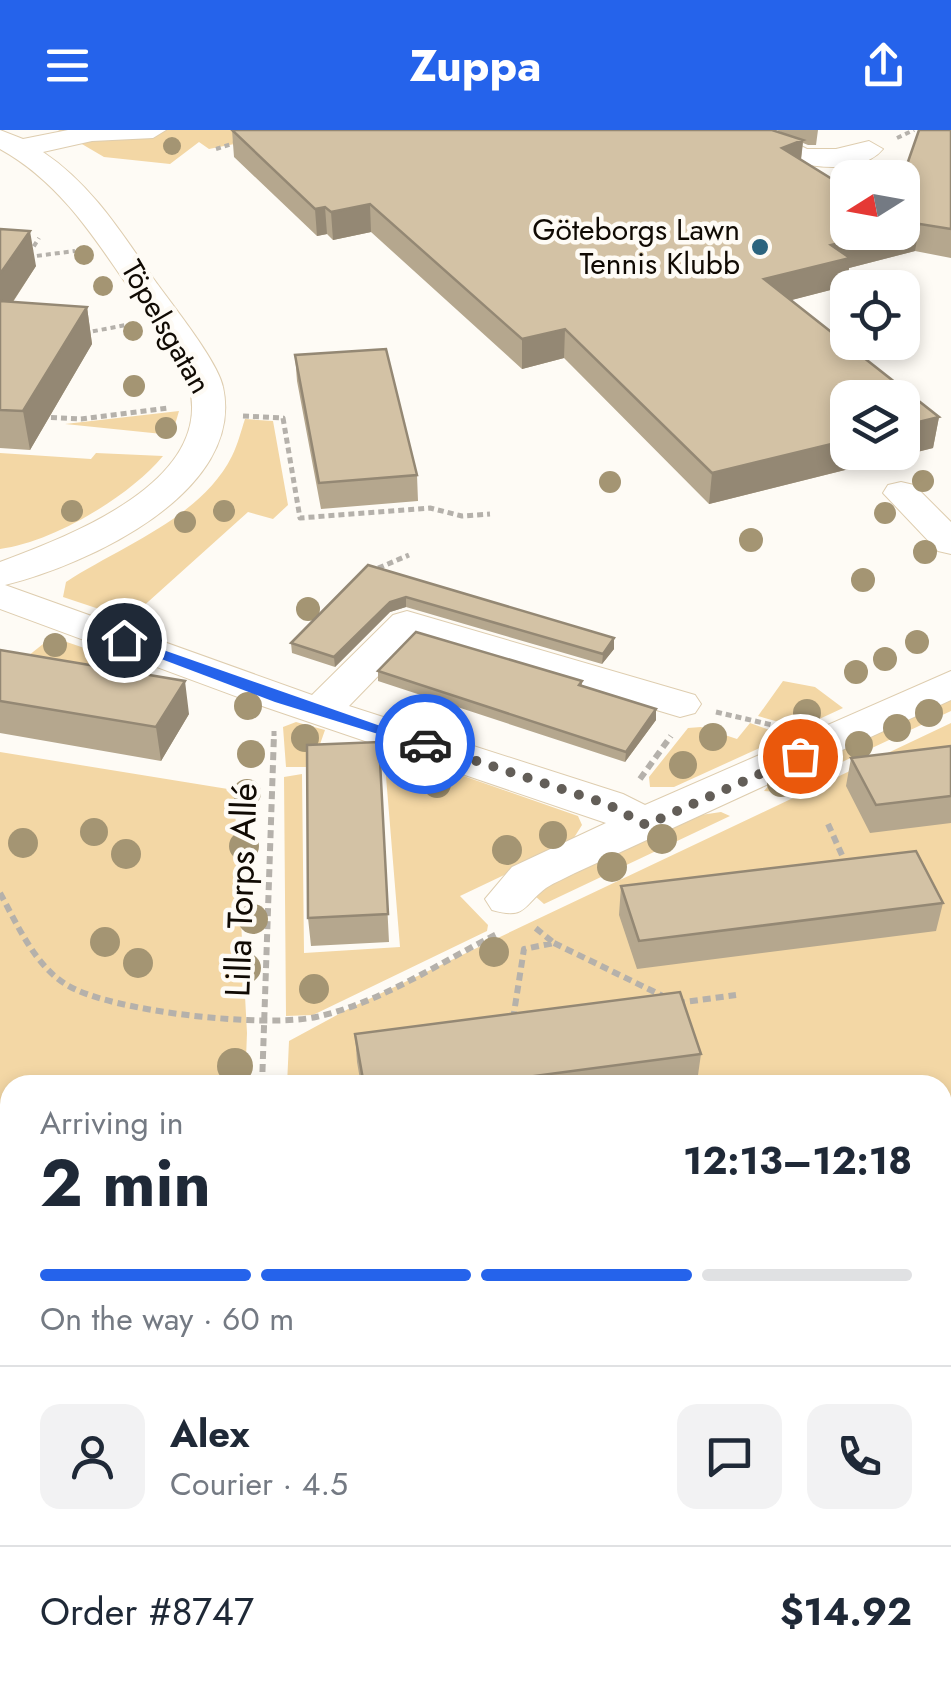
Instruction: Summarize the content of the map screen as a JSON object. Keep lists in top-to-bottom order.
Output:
{
  "streets": {
    "street": ["Töpelsgatan"],
    "path": ["Lilla Torps Allé"]
  },
  "places": ["Göteborgs Lawn Tennis Klubb"],
  "north": "left",
  "page": {
    "header": "Zuppa",
    "heading": ["2 min", "Arriving in", "12:13–12:18"],
    "panel": [
      "Alex",
      "Courier · 4.5",
      "Order #8747",
      "$14.92"
    ],
    "bar": "On the way · 60 m"
  }
}
